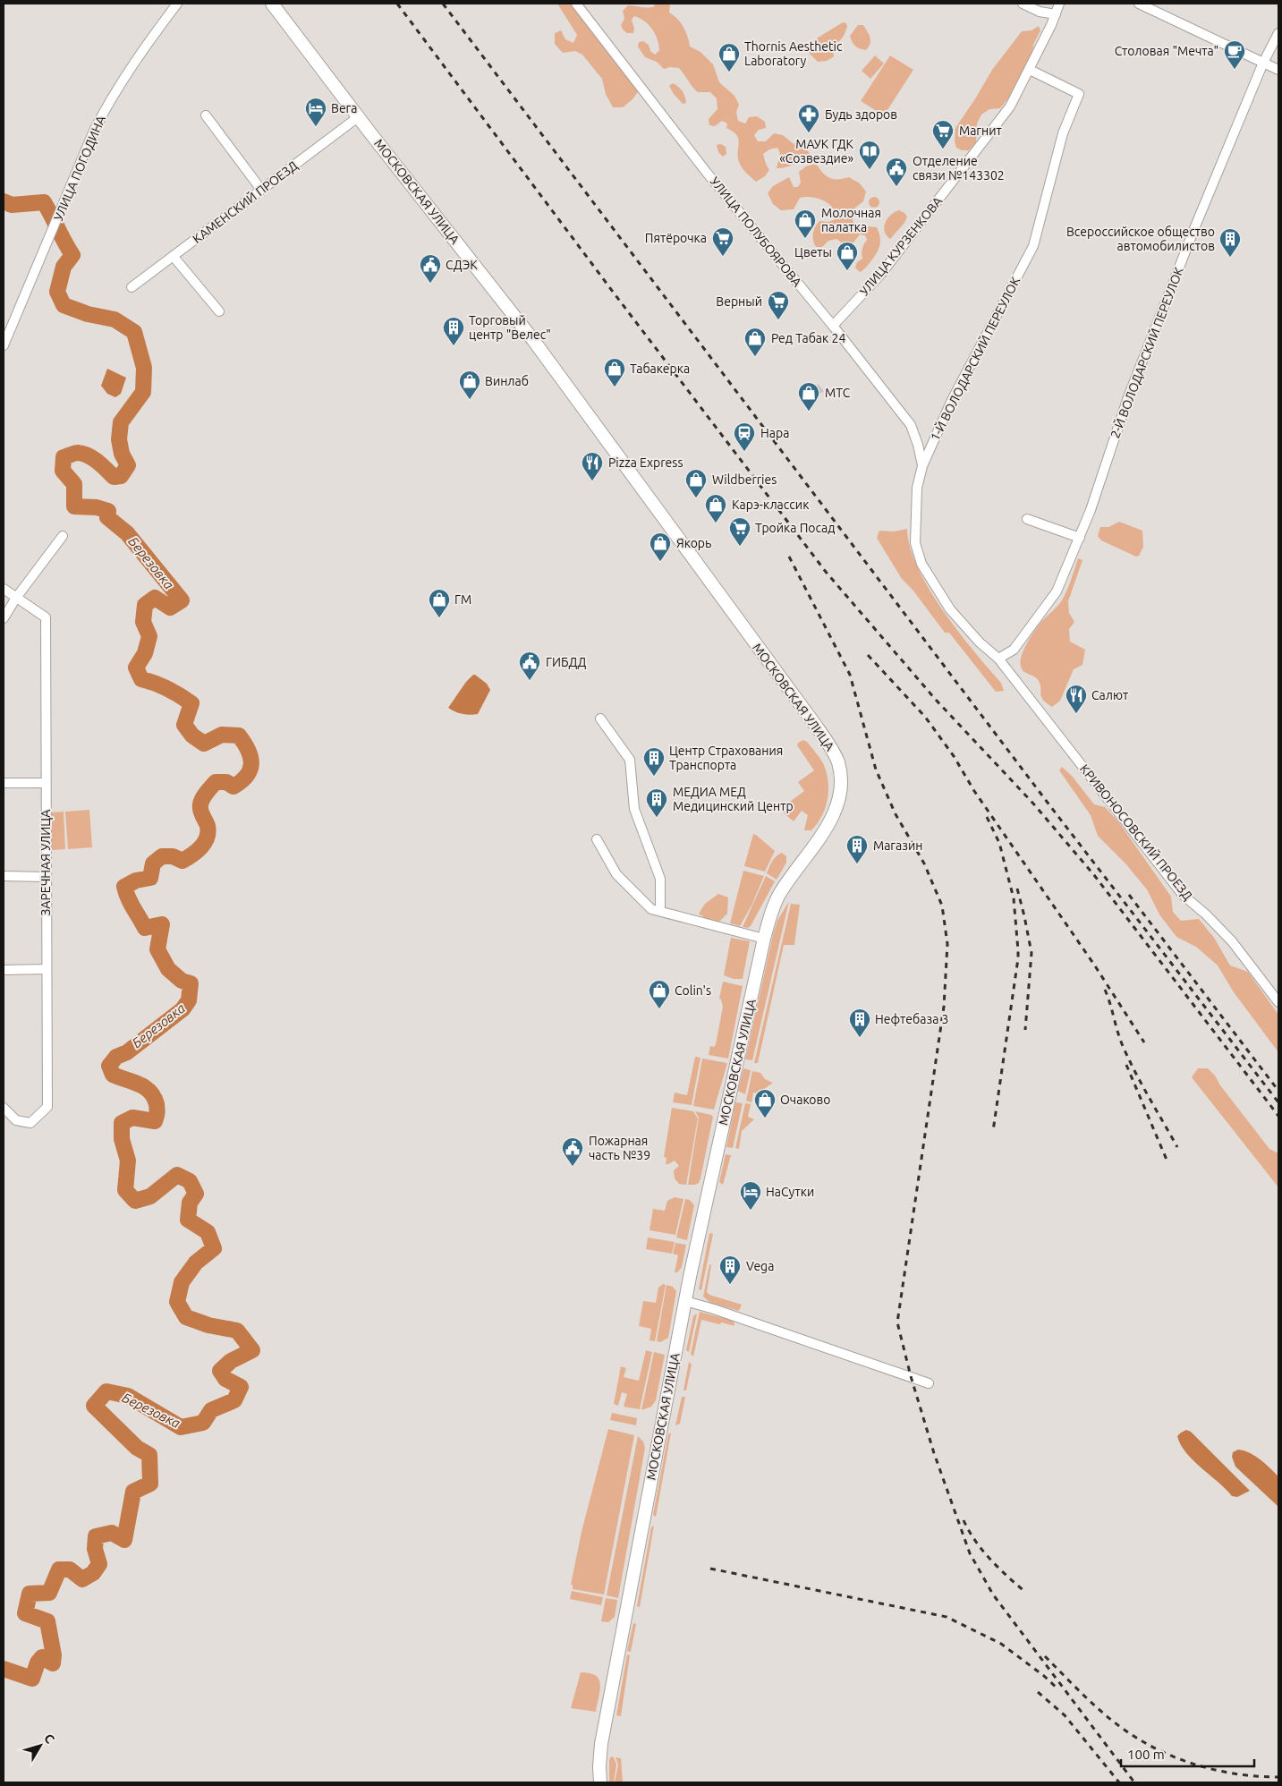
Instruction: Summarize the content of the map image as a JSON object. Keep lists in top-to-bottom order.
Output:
{
  "streets": {
    "main road": ["МОСКОВСКАЯ УЛИЦА"],
    "street": [
      "УЛИЦА ПОГОДИНА",
      "КАМЕНСКИЙ ПРОЕЗД",
      "УЛИЦА ПОЛУБОЯРОВА",
      "УЛИЦА КУРЗЕНКОВА",
      "2-Й ВОЛОДАРСКИЙ ПЕРЕУЛОК",
      "1-Й ВОЛОДАРСКИЙ ПЕРЕУЛОК",
      "КРИВОНОСОВСКИЙ ПРОЕЗД",
      "ЗАРЕЧНАЯ УЛИЦА"
    ]
  },
  "crossings": [
    ["МОСКОВСКАЯ УЛИЦА", "КАМЕНСКИЙ ПРОЕЗД"],
    ["УЛИЦА ПОЛУБОЯРОВА", "УЛИЦА КУРЗЕНКОВА"],
    ["УЛИЦА ПОЛУБОЯРОВА", "1-Й ВОЛОДАРСКИЙ ПЕРЕУЛОК"],
    ["УЛИЦА КУРЗЕНКОВА", "1-Й ВОЛОДАРСКИЙ ПЕРЕУЛОК"],
    ["2-Й ВОЛОДАРСКИЙ ПЕРЕУЛОК", "1-Й ВОЛОДАРСКИЙ ПЕРЕУЛОК"],
    ["2-Й ВОЛОДАРСКИЙ ПЕРЕУЛОК", "КРИВОНОСОВСКИЙ ПРОЕЗД"],
    ["1-Й ВОЛОДАРСКИЙ ПЕРЕУЛОК", "КРИВОНОСОВСКИЙ ПРОЕЗД"]
  ],
  "water": ["Березовка"],
  "places": {
    "cafe": ["Столовая \"Мечта\""],
    "shop": [
      "Thornis Aesthetic Laboratory",
      "Молочная палатка",
      "Цветы",
      "Ред Табак 24",
      "Табакерка",
      "Винлаб",
      "МТС",
      "Wildberries",
      "Карэ-классик",
      "Якорь",
      "ГМ",
      "Colin's",
      "Очаково"
    ],
    "hotel": ["Вега", "НаСутки"],
    "pharmacy": ["Будь здоров"],
    "supermarket": [
      "Магнит",
      "Пятёрочка",
      "Верный",
      "Тройка Посад"
    ],
    "library": ["МАУК ГДК «Созвездие»"],
    "public building": [
      "Отделение связи №143302",
      "СДЭК",
      "ГИБДД",
      "Пожарная часть №39"
    ],
    "building": [
      "Всероссийское общество автомобилистов",
      "Торговый центр \"Велес\"",
      "Центр Страхования Транспорта",
      "МЕДИА МЕД Медицинский Центр",
      "Магазин",
      "Нефтебаза 3",
      "Vega"
    ],
    "station": ["Нара"],
    "restaurant": ["Pizza Express", "Салют"]
  },
  "scale_bar": "100 m",
  "north": "top right"
}
